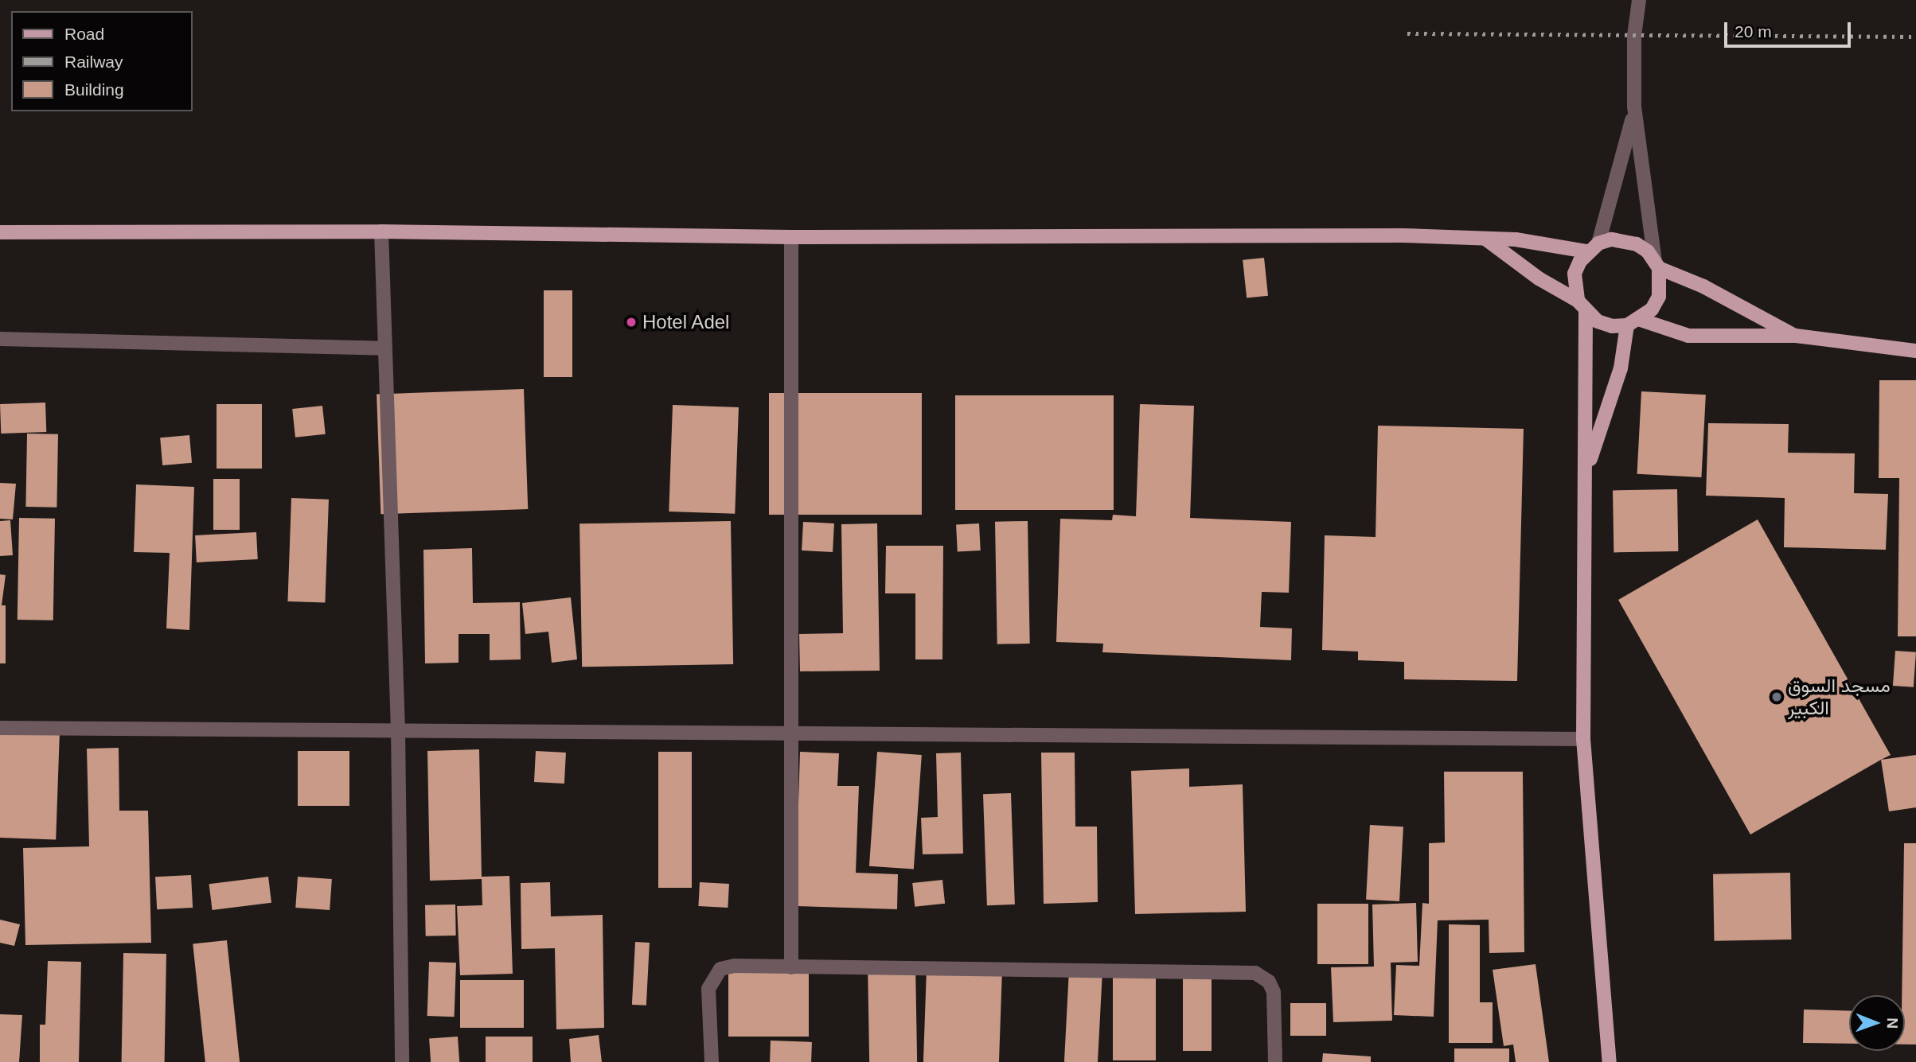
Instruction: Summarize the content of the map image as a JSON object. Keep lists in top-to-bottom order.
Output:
{
  "places": ["Hotel Adel", "مسجد السوق الكبير"],
  "legend": ["Road", "Railway", "Building"],
  "scale_bar": "20 m",
  "north": "right"
}
